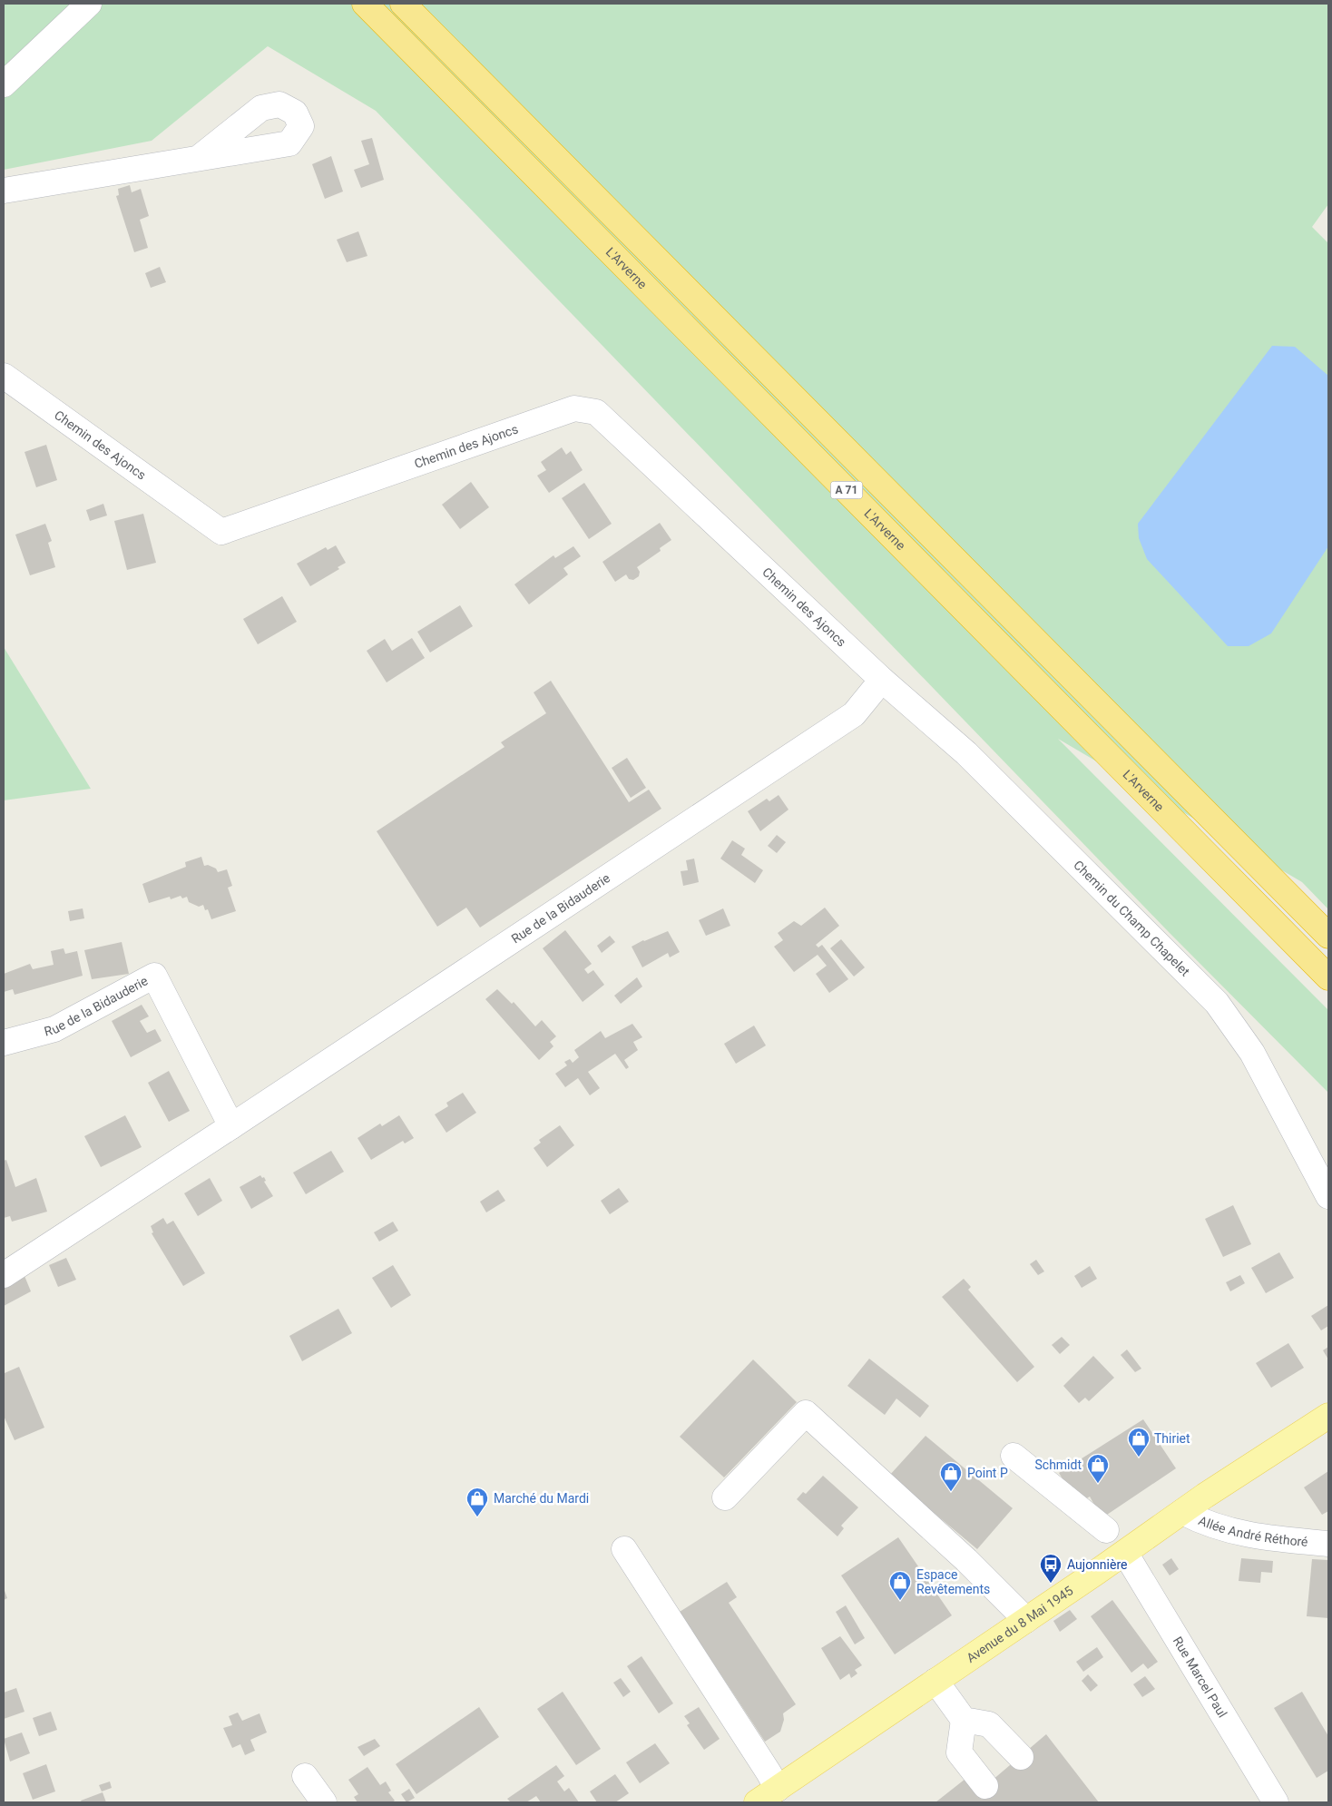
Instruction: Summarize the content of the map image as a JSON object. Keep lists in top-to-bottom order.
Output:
{
  "streets": {
    "highway": ["L'Arverne", "A 71"],
    "main road": ["Avenue du 8 Mai 1945"],
    "street": [
      "Chemin des Ajoncs",
      "Rue de la Bidauderie",
      "Chemin du Champ Chapelet",
      "Allée André Réthoré",
      "Rue Marcel Paul"
    ]
  },
  "crossings": [
    ["Chemin des Ajoncs", "Rue de la Bidauderie"],
    ["Chemin des Ajoncs", "Chemin du Champ Chapelet"],
    ["Rue de la Bidauderie", "Chemin du Champ Chapelet"],
    ["Allée André Réthoré", "Avenue du 8 Mai 1945"],
    ["Avenue du 8 Mai 1945", "Rue Marcel Paul"]
  ],
  "places": {
    "shop": [
      "Thiriet",
      "Schmidt",
      "Point P",
      "Marché du Mardi",
      "Espace Revêtements"
    ],
    "bus stop": ["Aujonnière"]
  }
}
